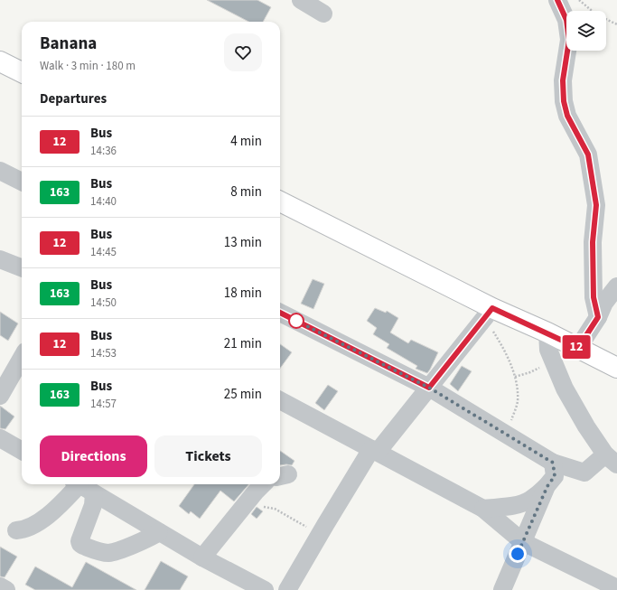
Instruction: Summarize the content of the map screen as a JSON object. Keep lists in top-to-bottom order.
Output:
{
  "lines": ["bus line 12"],
  "page": {
    "on_map": "12",
    "heading": [
      ["Banana", "Walk · 3 min · 180 m"],
      "Departures"
    ],
    "list": [
      {
        "mark": "12",
        "name": "Bus",
        "note": "14:36",
        "value": "4 min"
      },
      {
        "mark": "163",
        "name": "Bus",
        "note": "14:40",
        "value": "8 min"
      },
      {
        "mark": "12",
        "name": "Bus",
        "note": "14:45",
        "value": "13 min"
      },
      {
        "mark": "163",
        "name": "Bus",
        "note": "14:50",
        "value": "18 min"
      },
      {
        "mark": "12",
        "name": "Bus",
        "note": "14:53",
        "value": "21 min"
      },
      {
        "mark": "163",
        "name": "Bus",
        "note": "14:57",
        "value": "25 min"
      }
    ],
    "buttons": ["Directions", "Tickets"]
  }
}
